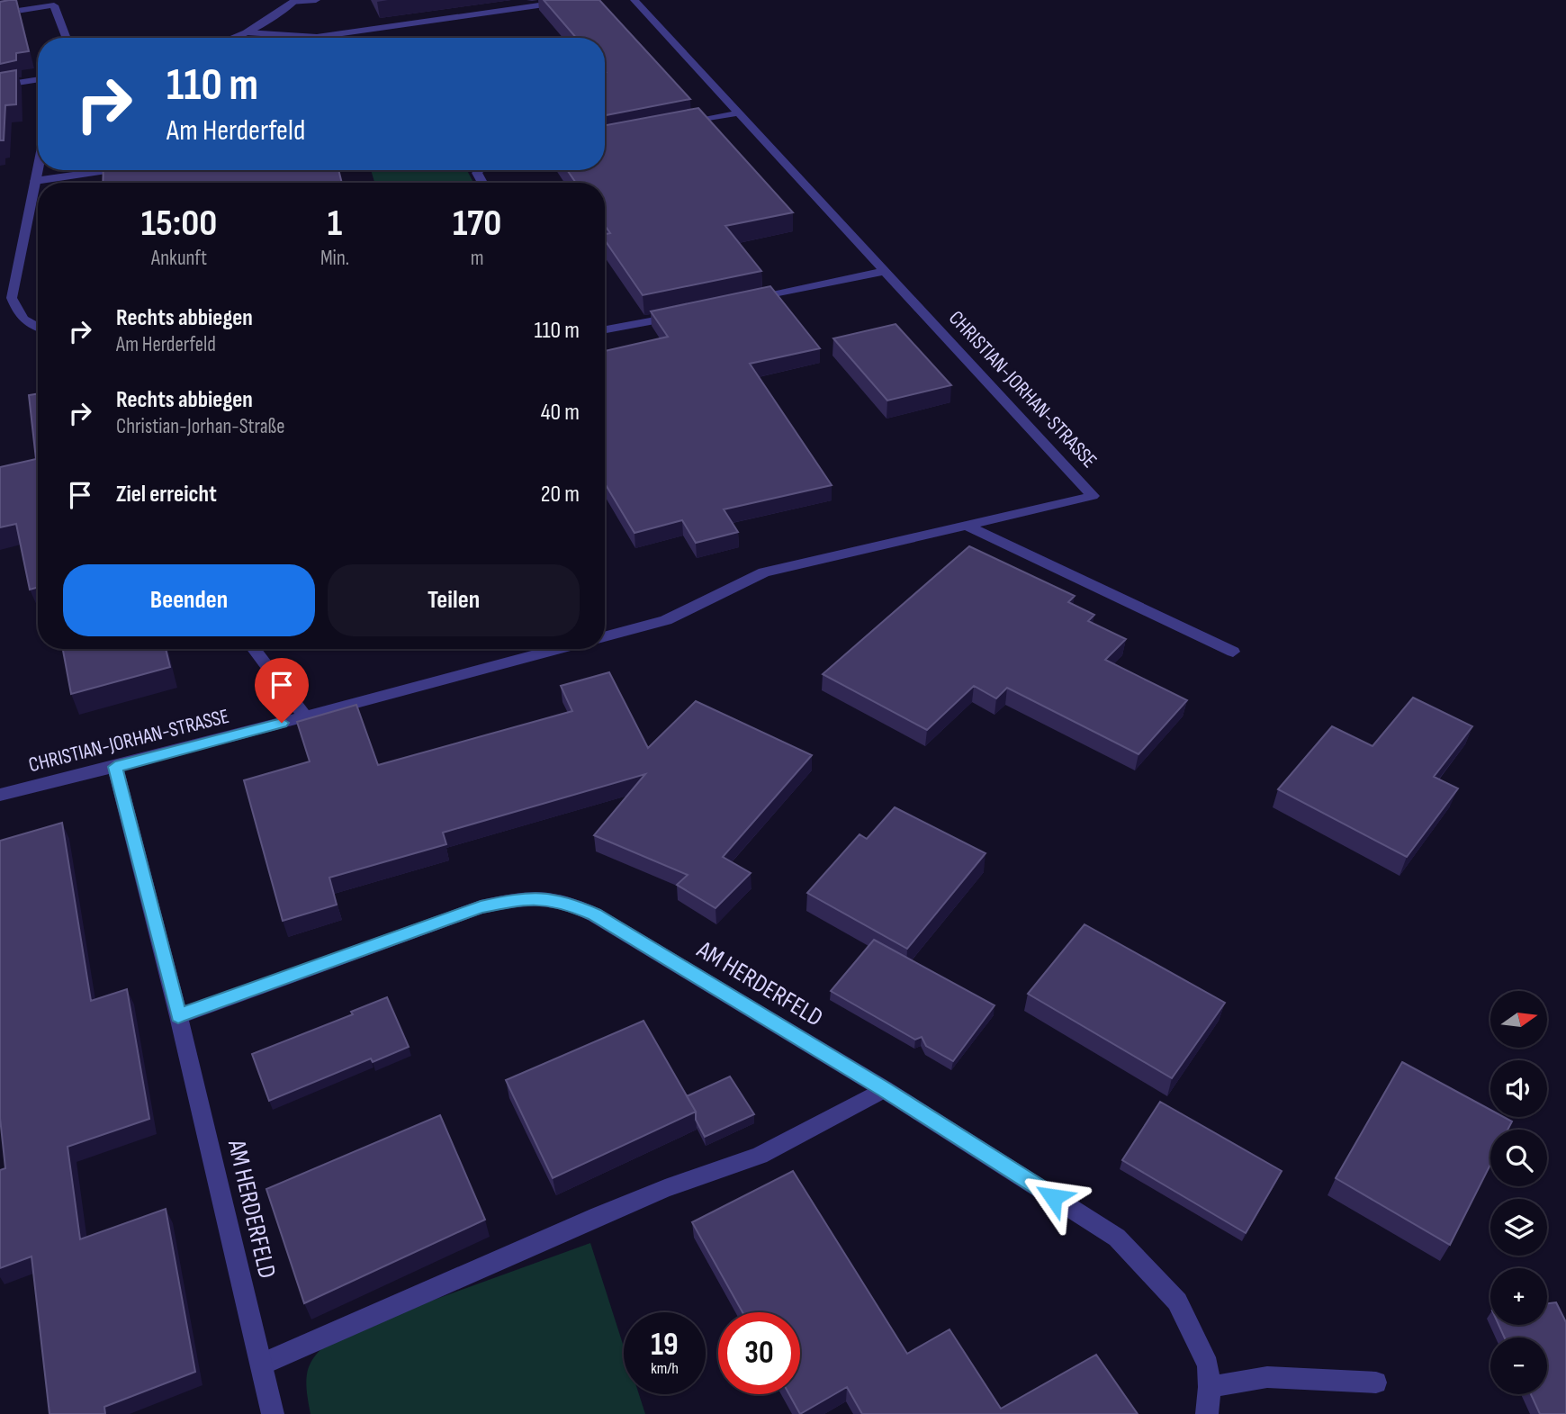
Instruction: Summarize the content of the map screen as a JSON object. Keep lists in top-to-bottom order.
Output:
{
  "streets": {
    "street": ["CHRISTIAN-JORHAN-STRASSE", "AM HERDERFELD"]
  },
  "crossings": [
    ["CHRISTIAN-JORHAN-STRASSE", "AM HERDERFELD"]
  ],
  "north": "right",
  "page": {
    "turn": ["110 m", "Am Herderfeld"],
    "eta": [
      "15:00",
      "Ankunft",
      "1",
      "Min.",
      "170",
      "m"
    ],
    "list": [
      {
        "name": "Rechts abbiegen",
        "note": "Am Herderfeld",
        "value": "110 m"
      },
      {
        "name": "Rechts abbiegen",
        "note": "Christian-Jorhan-Straße",
        "value": "40 m"
      },
      {
        "name": "Ziel erreicht",
        "value": "20 m"
      }
    ],
    "buttons": ["Beenden", "Teilen"],
    "map_buttons": ["+", "−"],
    "speed": "19 km/h",
    "limit": "30"
  }
}
